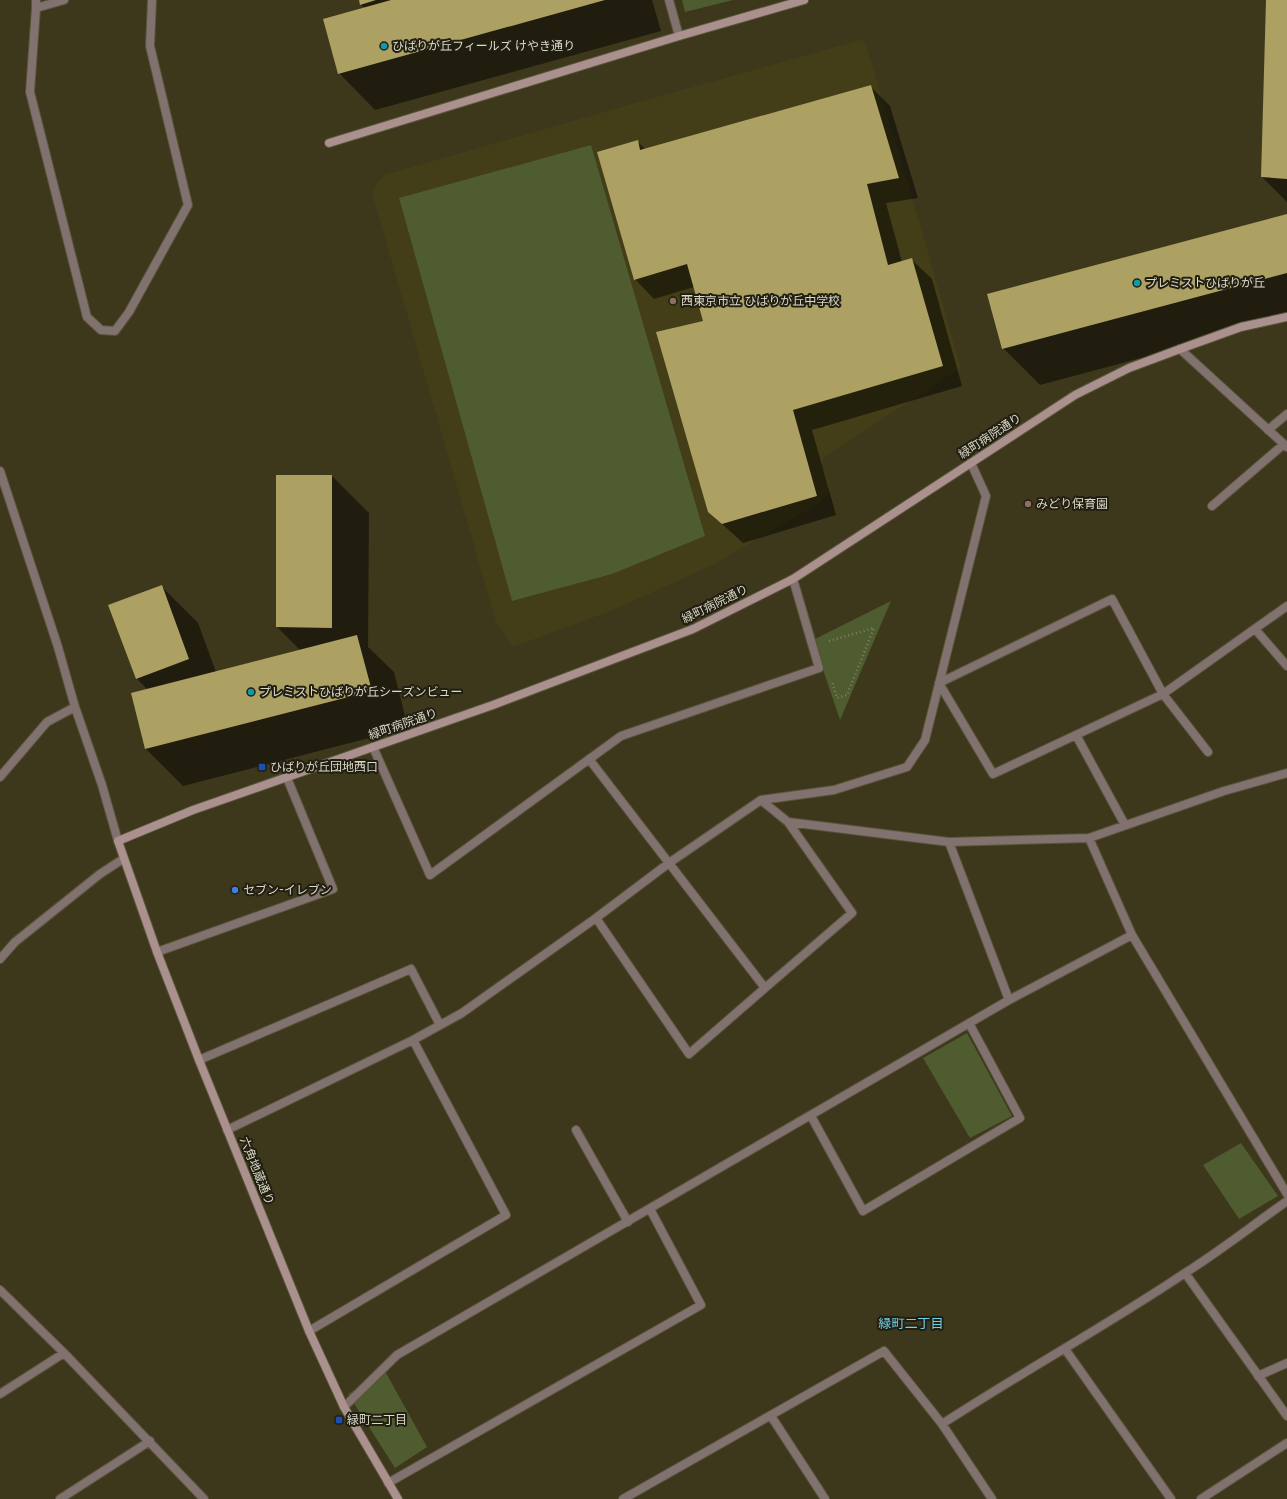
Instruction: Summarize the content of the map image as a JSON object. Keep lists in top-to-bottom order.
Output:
{
  "streets": {
    "street": ["緑町病院通り", "六角地蔵通り"]
  },
  "crossings": [
    ["緑町病院通り", "六角地蔵通り"]
  ],
  "districts": ["緑町二丁目"],
  "places": {
    "other": [
      "ひばりが丘フィールズ けやき通り",
      "プレミストひばりが丘",
      "西東京市立 ひばりが丘中学校",
      "みどり保育園",
      "プレミストひばりが丘シーズンビュー",
      "セブン-イレブン"
    ],
    "transit": ["ひばりが丘団地西口", "緑町二丁目"]
  }
}
